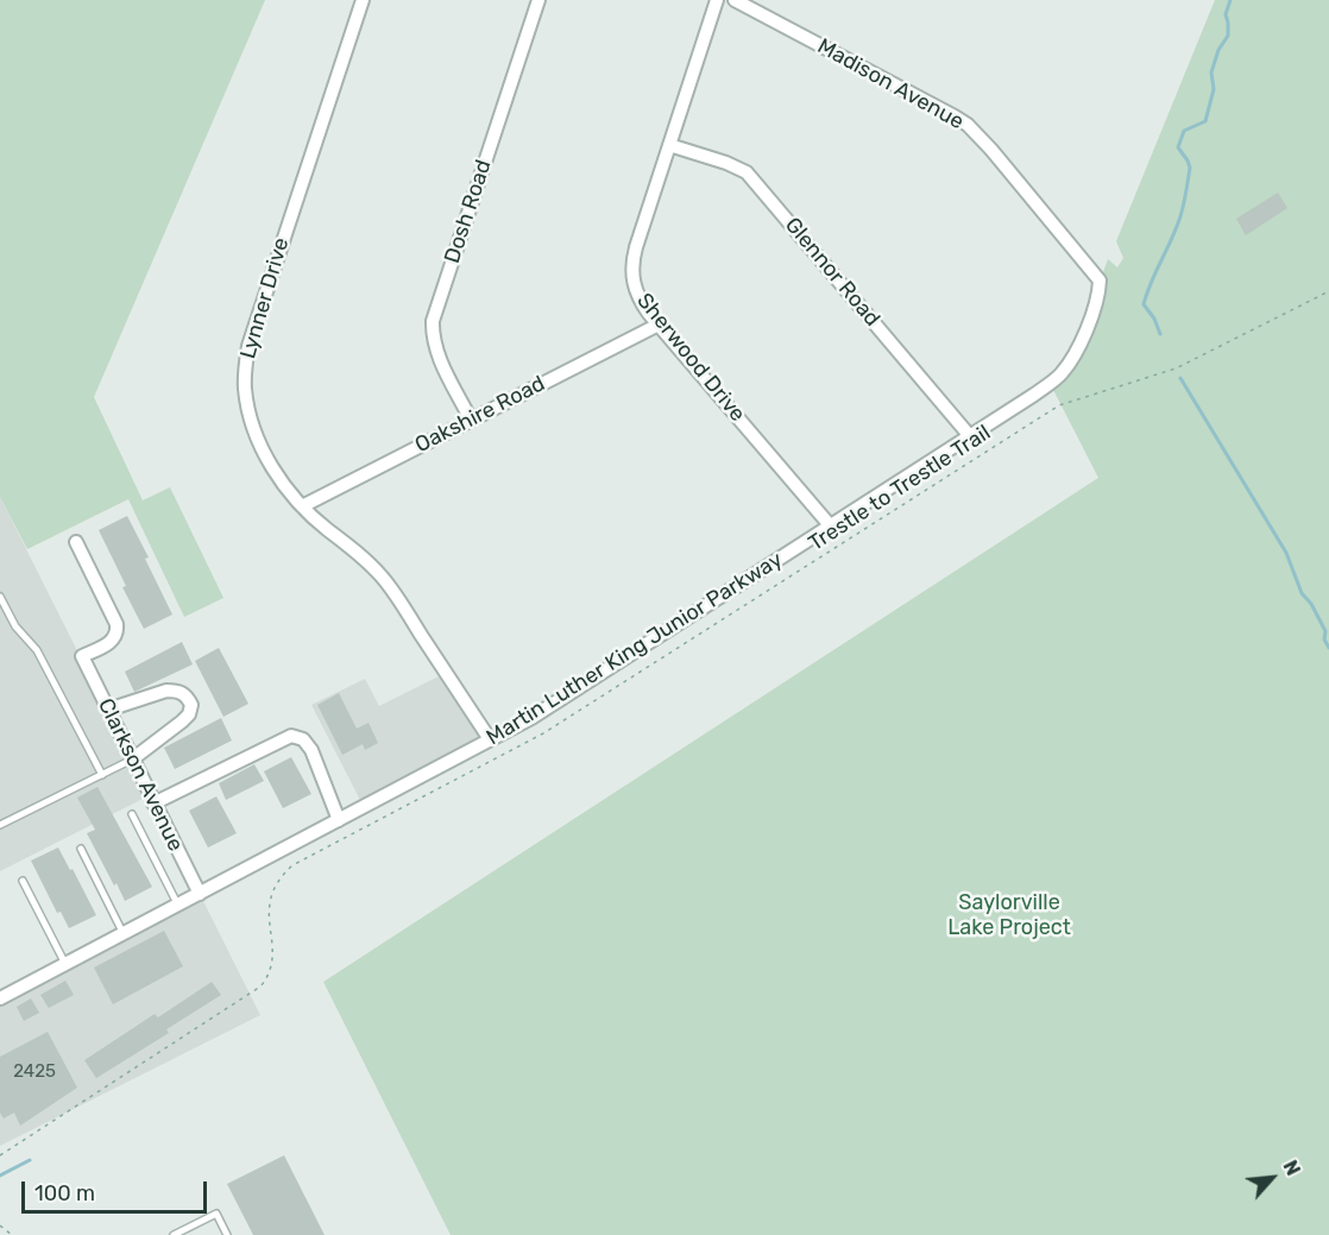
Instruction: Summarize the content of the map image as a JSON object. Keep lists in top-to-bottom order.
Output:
{
  "streets": {
    "street": [
      "Madison Avenue",
      "Dosh Road",
      "Glennor Road",
      "Lynner Drive",
      "Sherwood Drive",
      "Oakshire Road",
      "Martin Luther King Junior Parkway",
      "Clarkson Avenue"
    ],
    "path": ["Trestle to Trestle Trail"]
  },
  "crossings": [
    ["Madison Avenue", "Martin Luther King Junior Parkway"],
    ["Dosh Road", "Oakshire Road"],
    ["Glennor Road", "Sherwood Drive"],
    ["Glennor Road", "Martin Luther King Junior Parkway"],
    ["Lynner Drive", "Oakshire Road"],
    ["Lynner Drive", "Martin Luther King Junior Parkway"],
    ["Sherwood Drive", "Oakshire Road"],
    ["Sherwood Drive", "Martin Luther King Junior Parkway"],
    ["Martin Luther King Junior Parkway", "Clarkson Avenue"]
  ],
  "parks": ["Saylorville Lake Project"],
  "house_numbers": ["2425"],
  "scale_bar": "100 m",
  "north": "top right"
}
